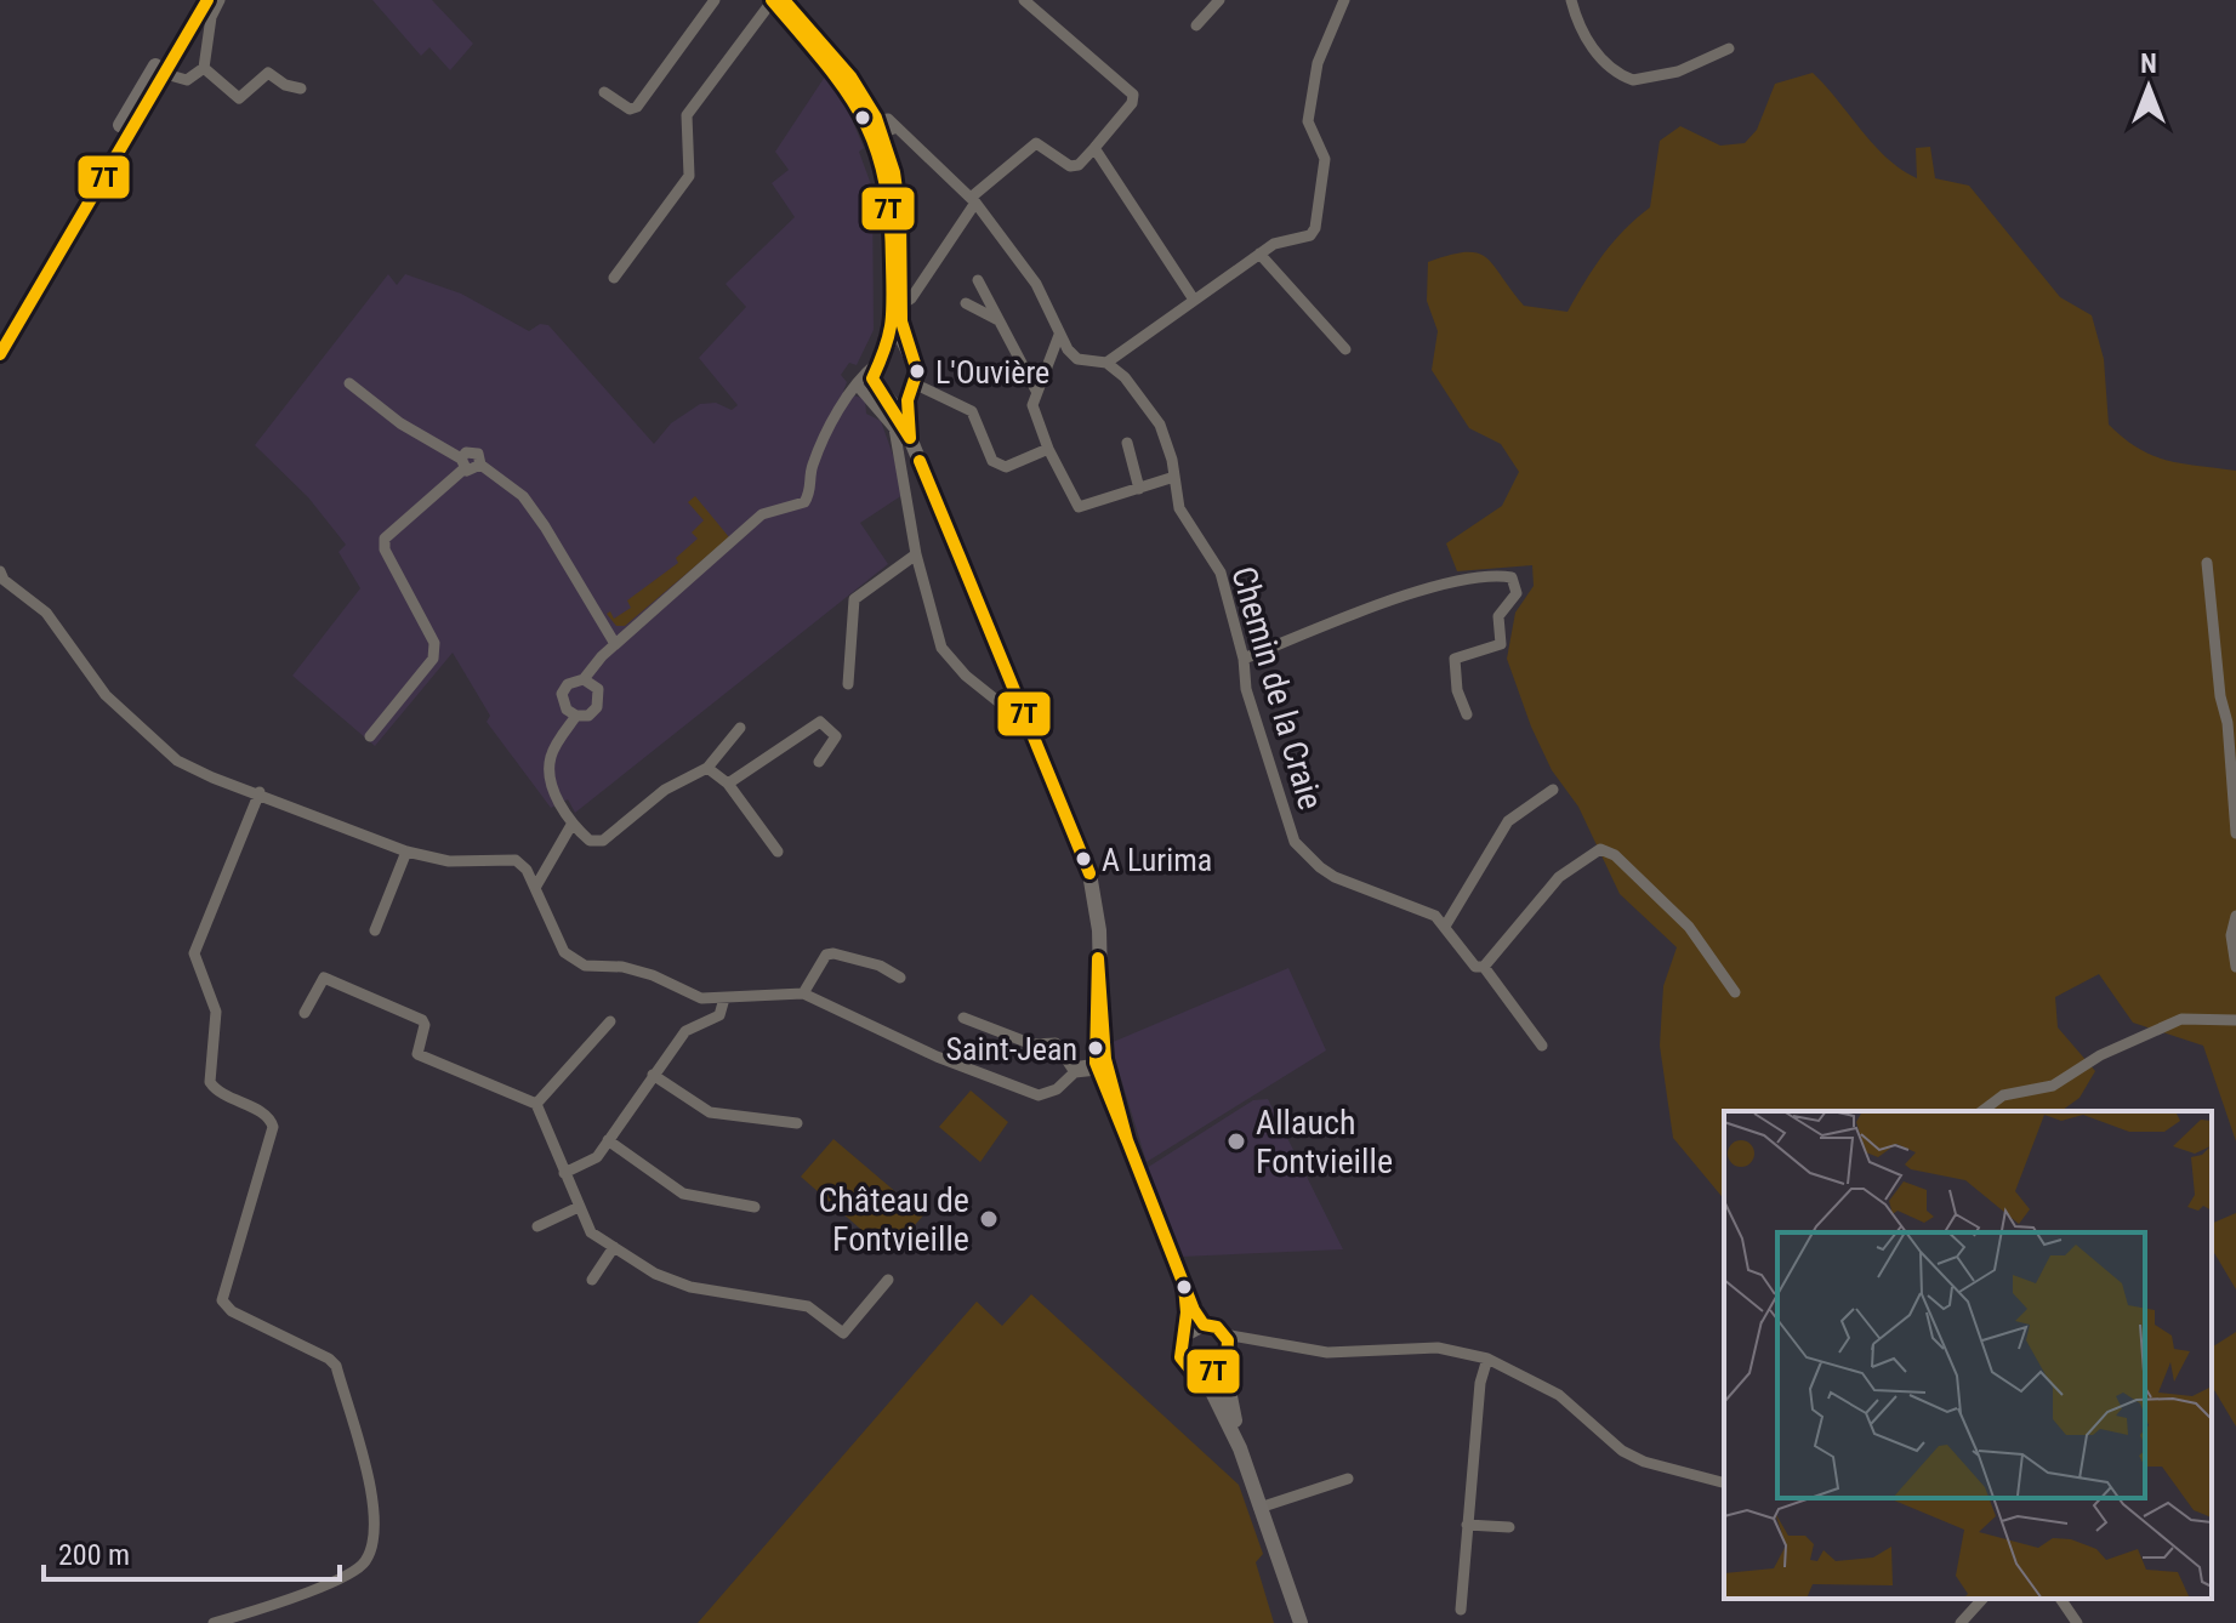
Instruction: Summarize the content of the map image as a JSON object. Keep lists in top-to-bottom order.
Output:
{
  "streets": {
    "street": ["Chemin de la Craie"]
  },
  "places": [
    "L'Ouvière",
    "A Lurima",
    "Saint-Jean",
    "Allauch Fontvieille",
    "Château de Fontvieille"
  ],
  "lines": ["transit line 7T"],
  "scale_bar": "200 m",
  "north": "top"
}
